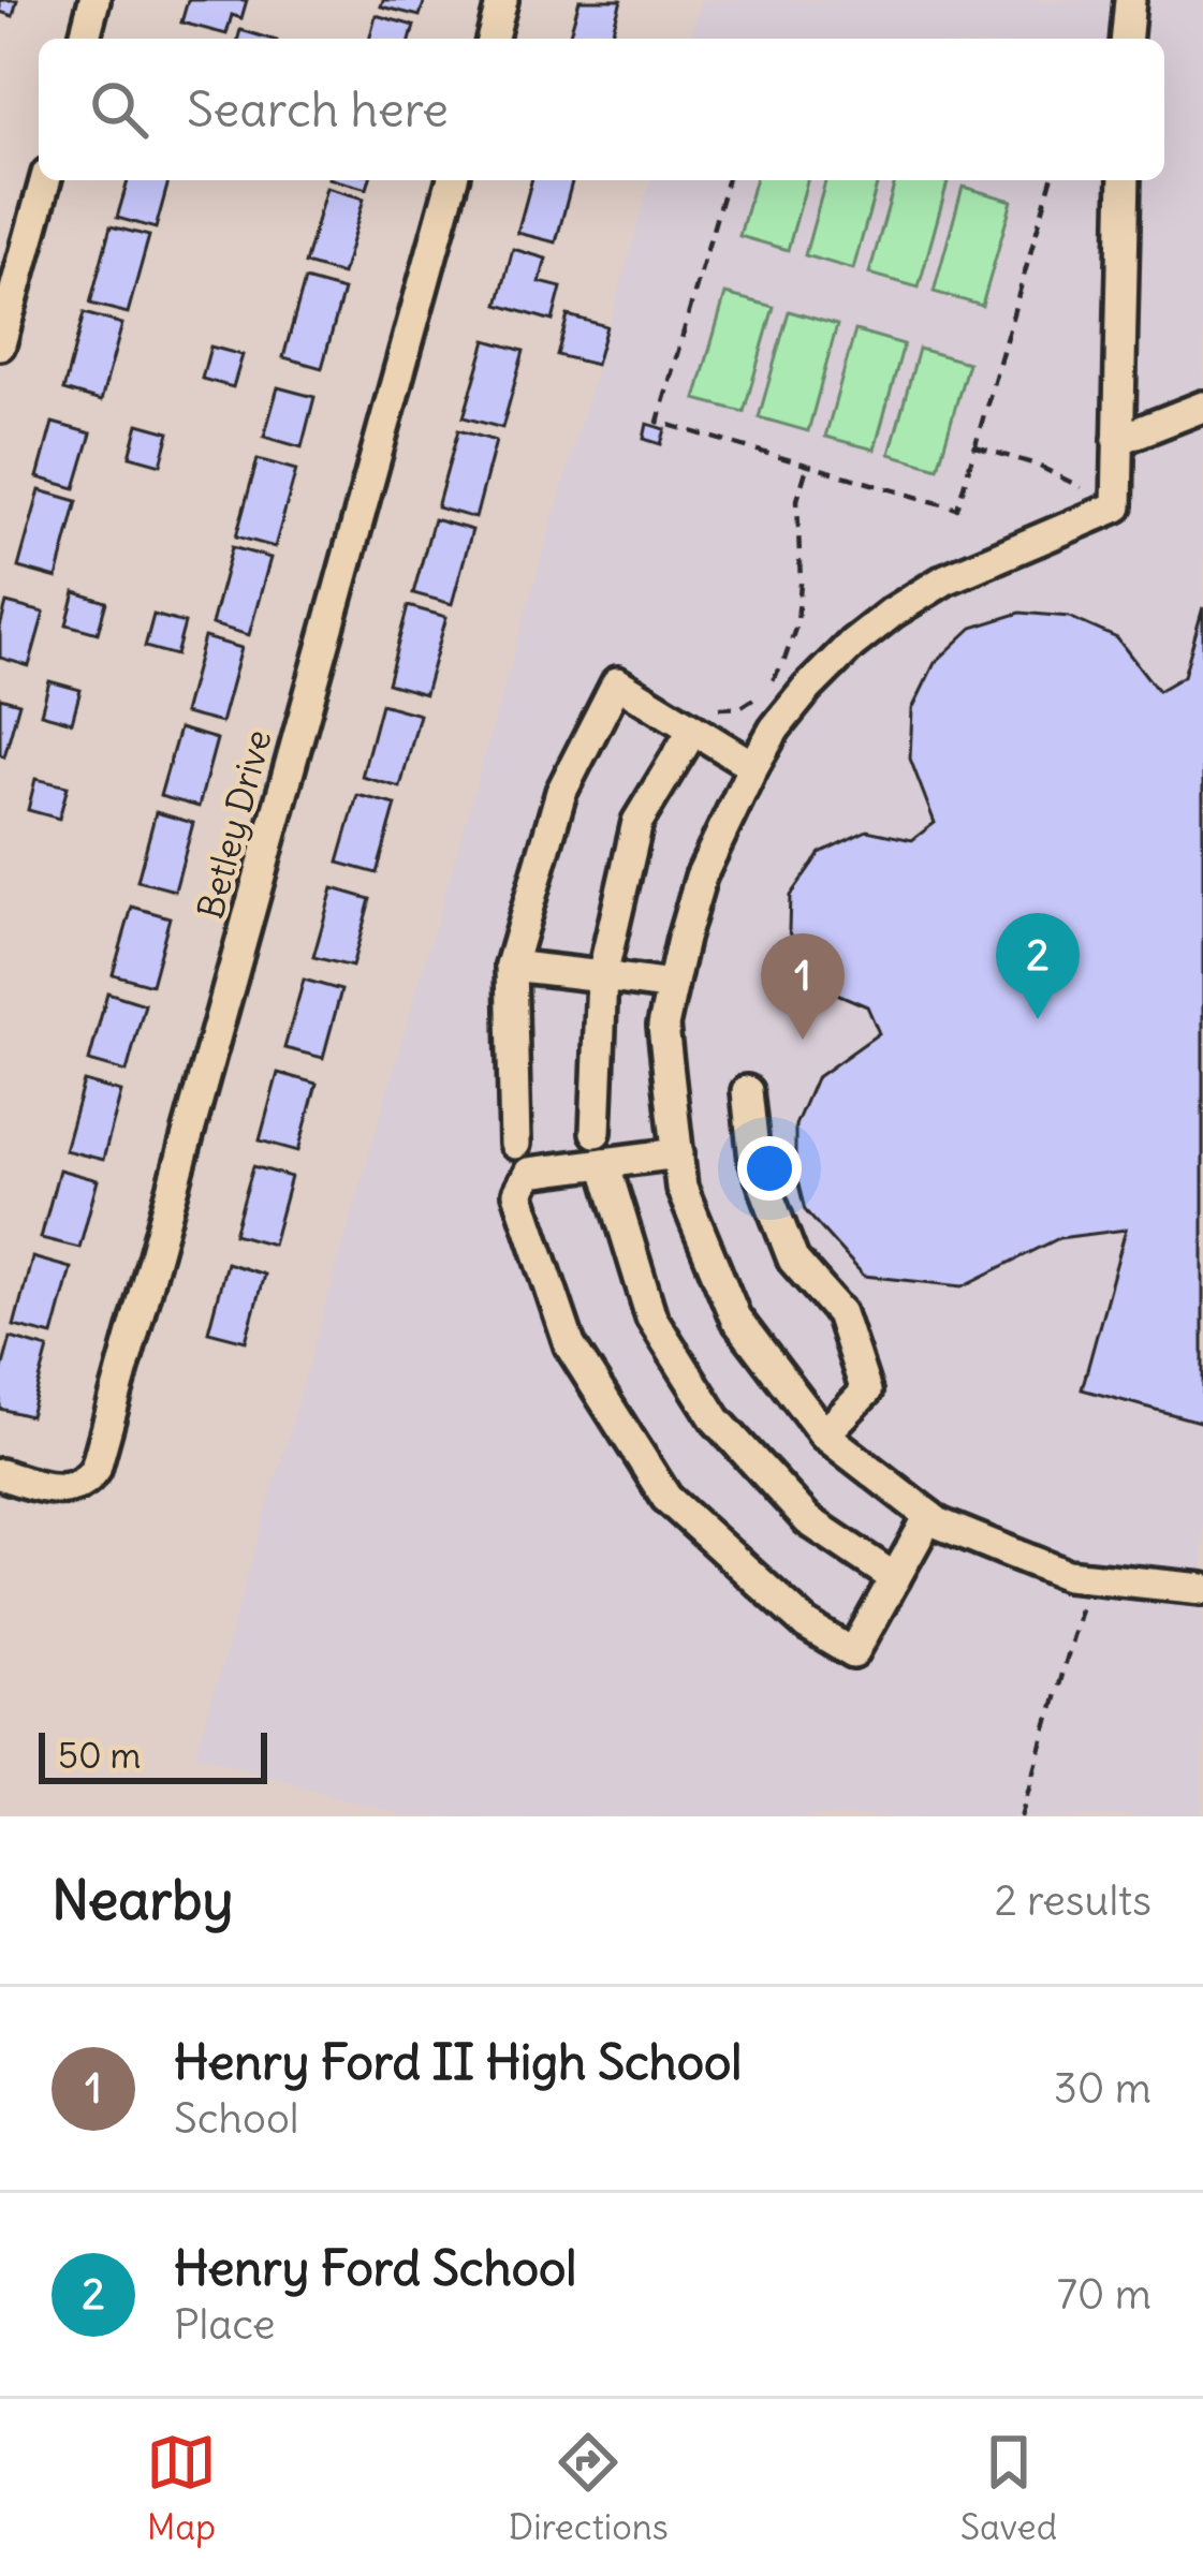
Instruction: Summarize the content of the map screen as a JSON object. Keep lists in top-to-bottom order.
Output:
{
  "streets": {
    "street": ["Betley Drive"]
  },
  "scale_bar": "50 m",
  "page": {
    "search": "Search here",
    "pins": ["2", "1"],
    "scale": "50 m",
    "heading": ["Nearby", "2 results"],
    "list": [
      {
        "mark": "1",
        "name": "Henry Ford II High School",
        "note": "School",
        "value": "30 m"
      },
      {
        "mark": "2",
        "name": "Henry Ford School",
        "note": "Place",
        "value": "70 m"
      }
    ],
    "nav": ["Map", "Directions", "Saved"]
  }
}
